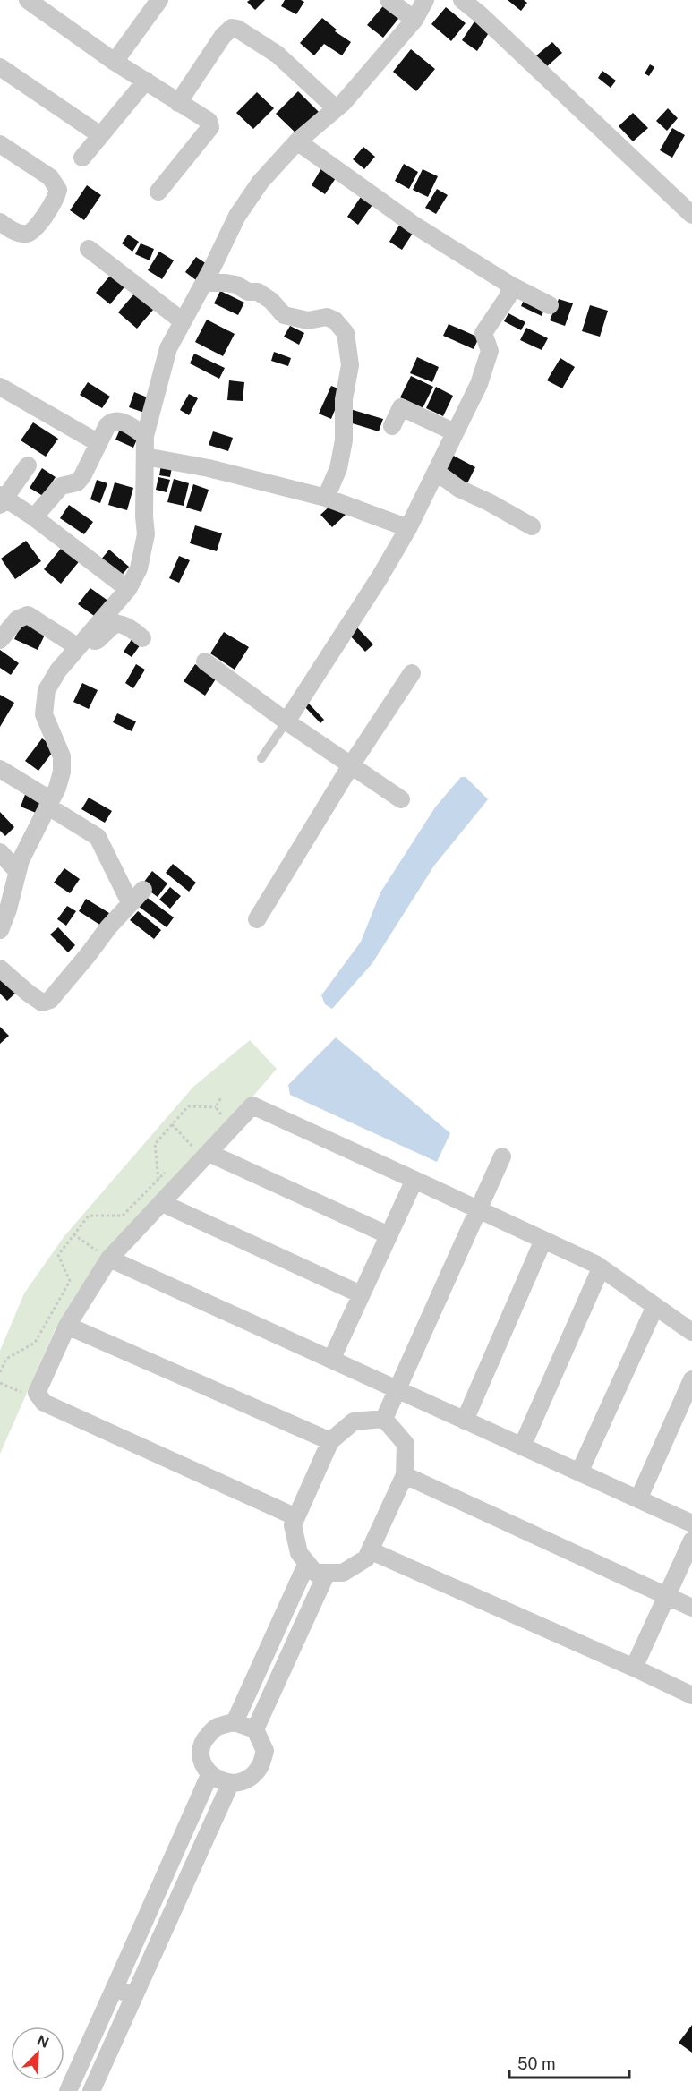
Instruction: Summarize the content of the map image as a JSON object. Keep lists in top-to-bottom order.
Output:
{
  "scale_bar": "50 m",
  "north": "top right"
}
